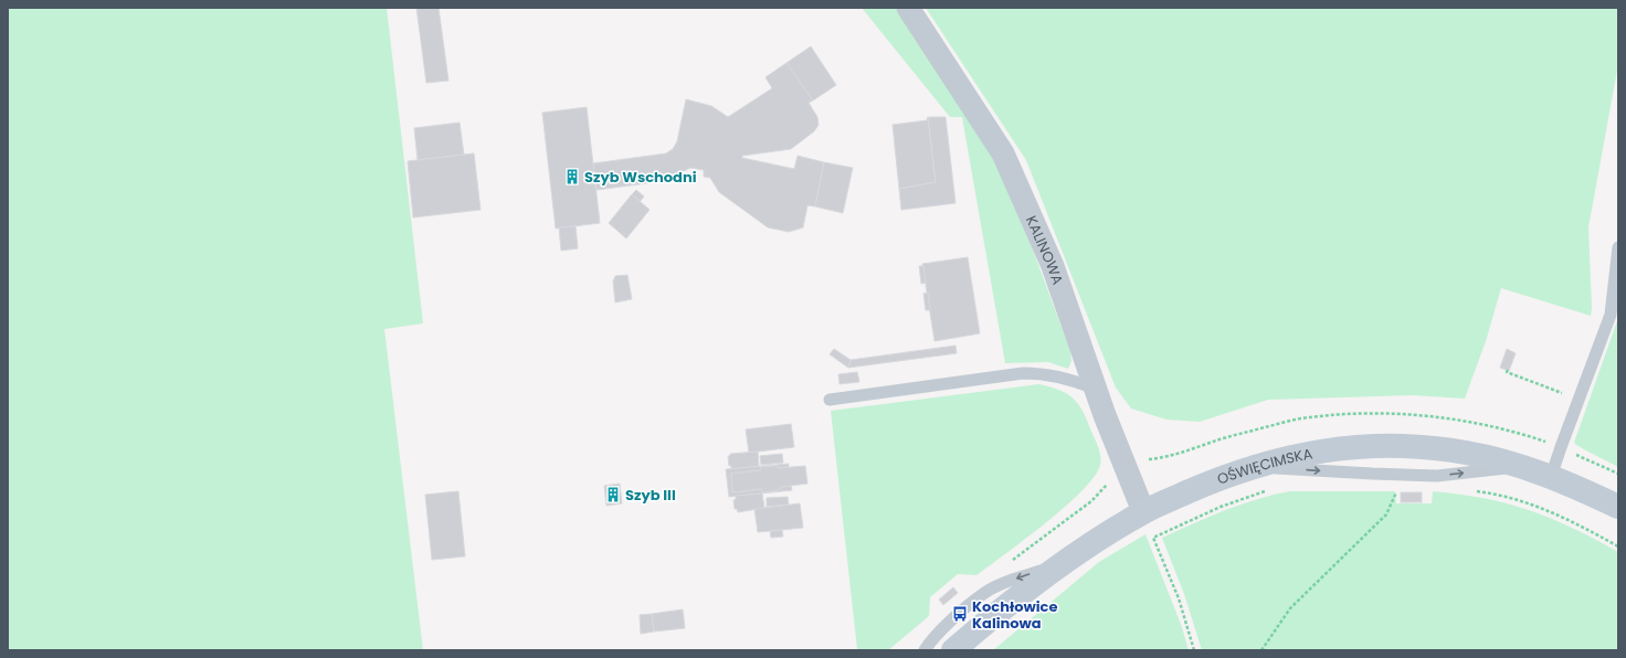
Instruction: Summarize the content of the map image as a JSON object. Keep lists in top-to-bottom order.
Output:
{
  "streets": {
    "street": ["KALINOWA", "OŚWIĘCIMSKA"]
  },
  "crossings": [
    ["KALINOWA", "OŚWIĘCIMSKA"]
  ],
  "places": {
    "building": ["Szyb Wschodni", "Szyb III"],
    "bus stop": ["Kochłowice Kalinowa"]
  }
}
